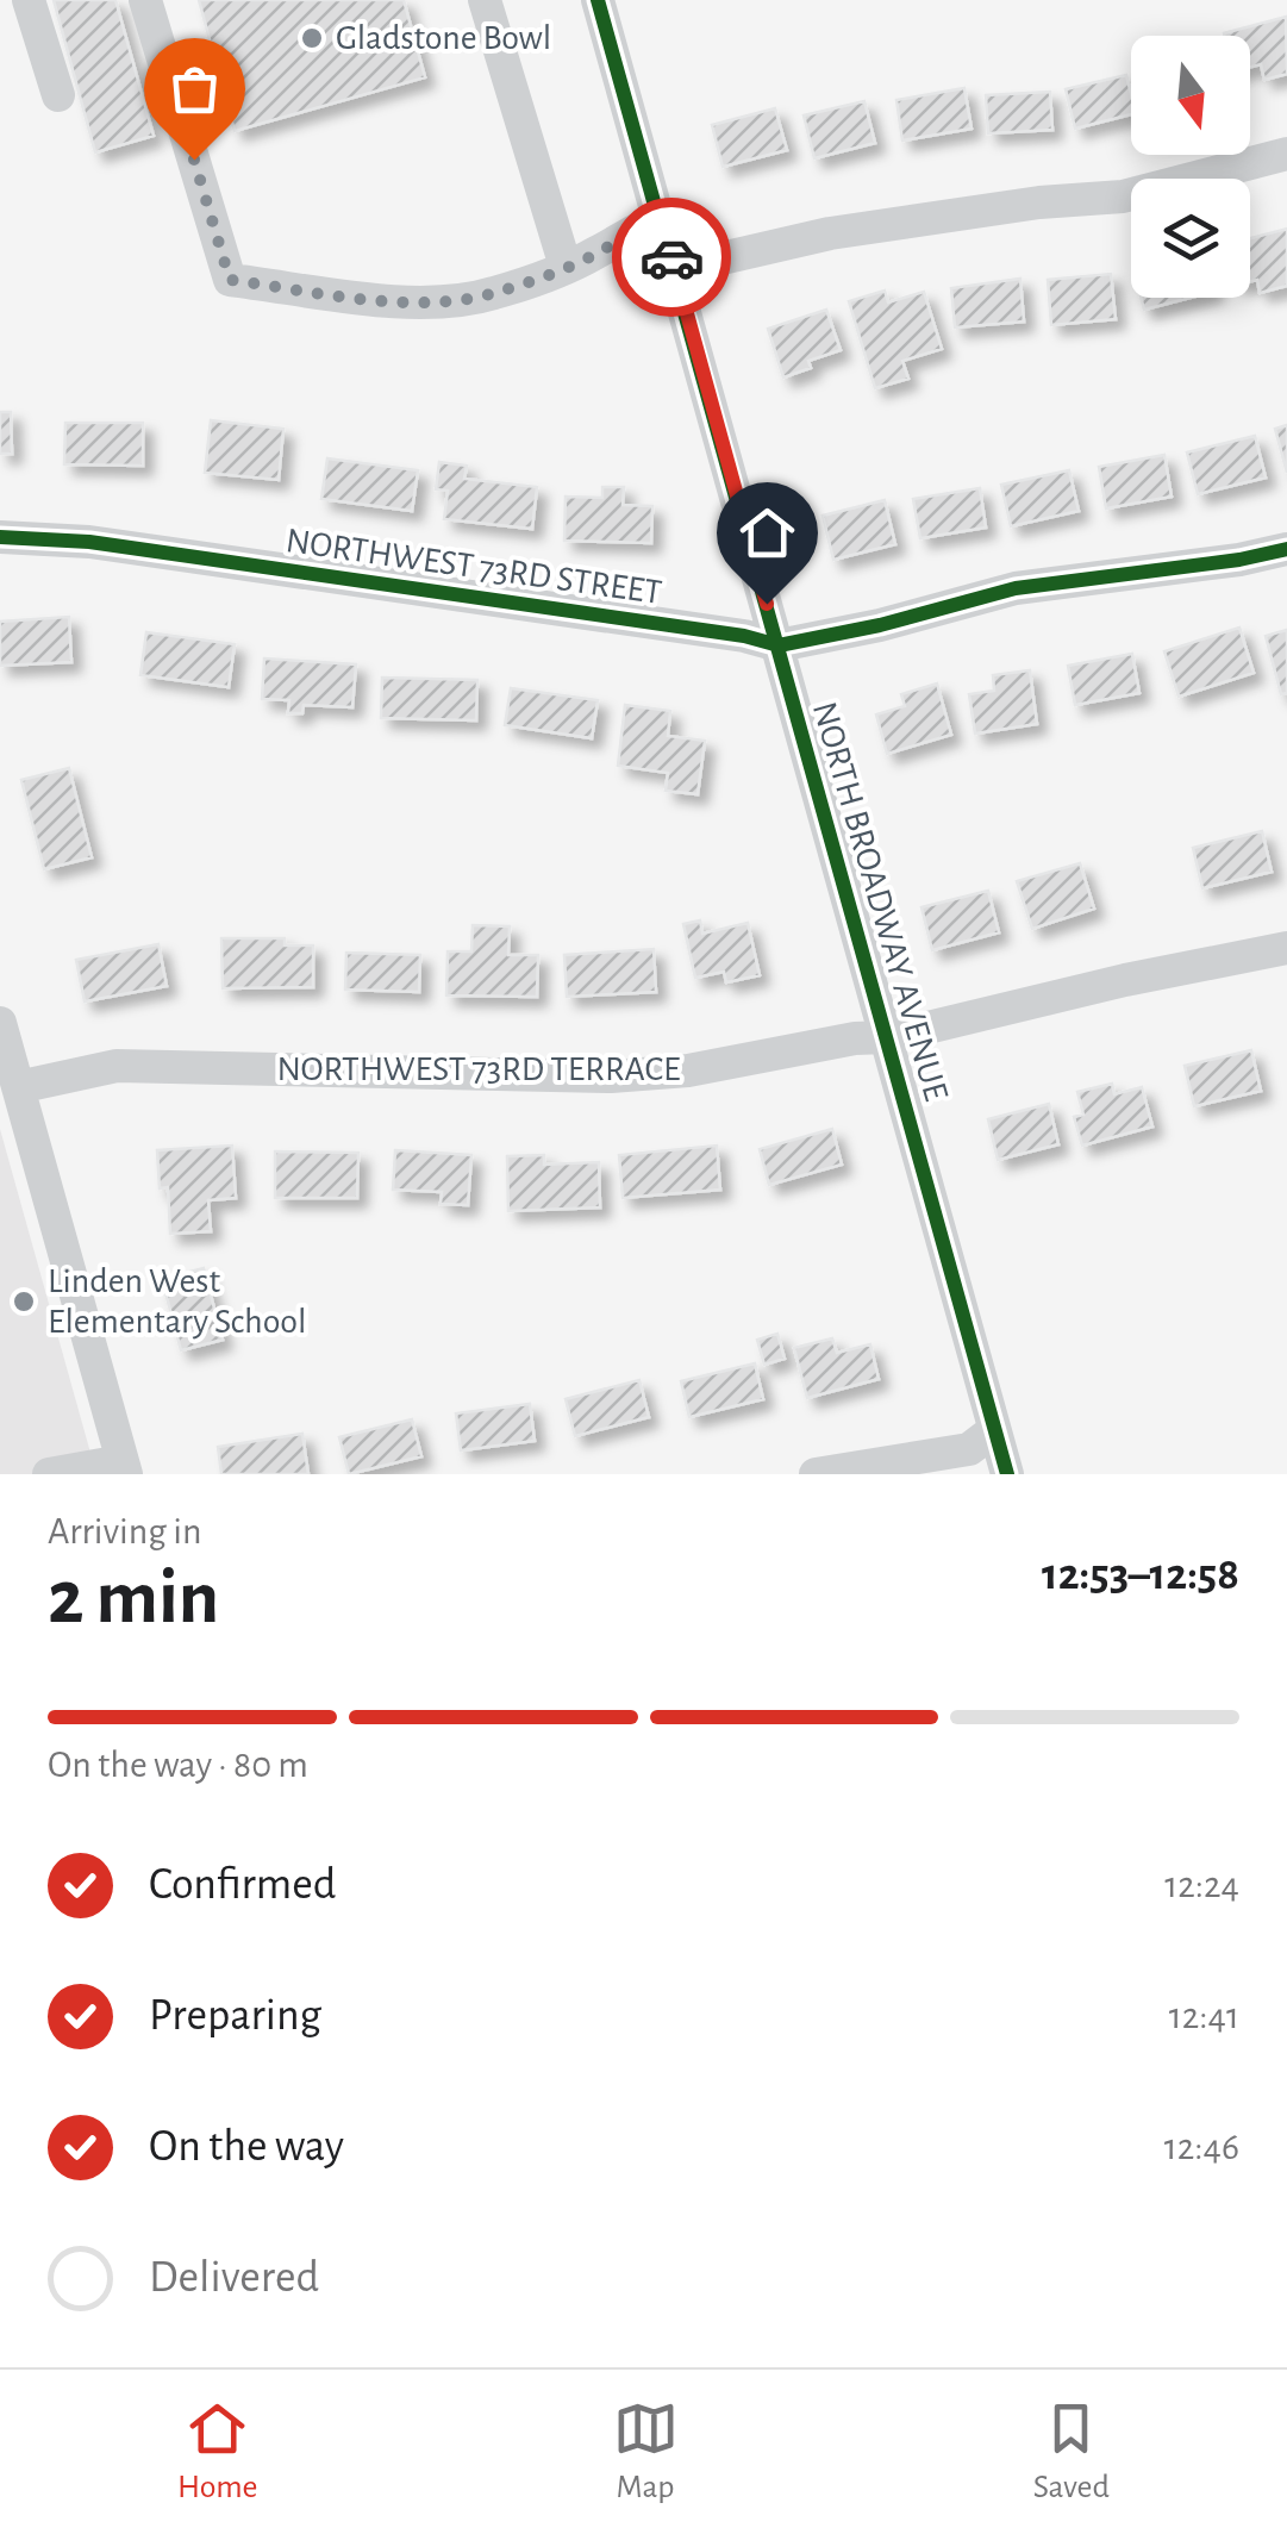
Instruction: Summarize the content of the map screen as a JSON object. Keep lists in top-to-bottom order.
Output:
{
  "streets": {
    "street": ["NORTHWEST 73RD STREET", "NORTH BROADWAY AVENUE", "NORTHWEST 73RD TERRACE"]
  },
  "crossings": [
    ["NORTHWEST 73RD STREET", "NORTH BROADWAY AVENUE"],
    ["NORTH BROADWAY AVENUE", "NORTHWEST 73RD TERRACE"]
  ],
  "places": ["Gladstone Bowl", "Linden West Elementary School"],
  "north": "bottom",
  "page": {
    "heading": ["2 min", "Arriving in", "12:53–12:58"],
    "bar": "On the way · 80 m",
    "list": [
      ["Confirmed", "12:24"],
      ["Preparing", "12:41"],
      ["On the way", "12:46"],
      "Delivered"
    ],
    "tabs": ["Home", "Map", "Saved"]
  }
}
